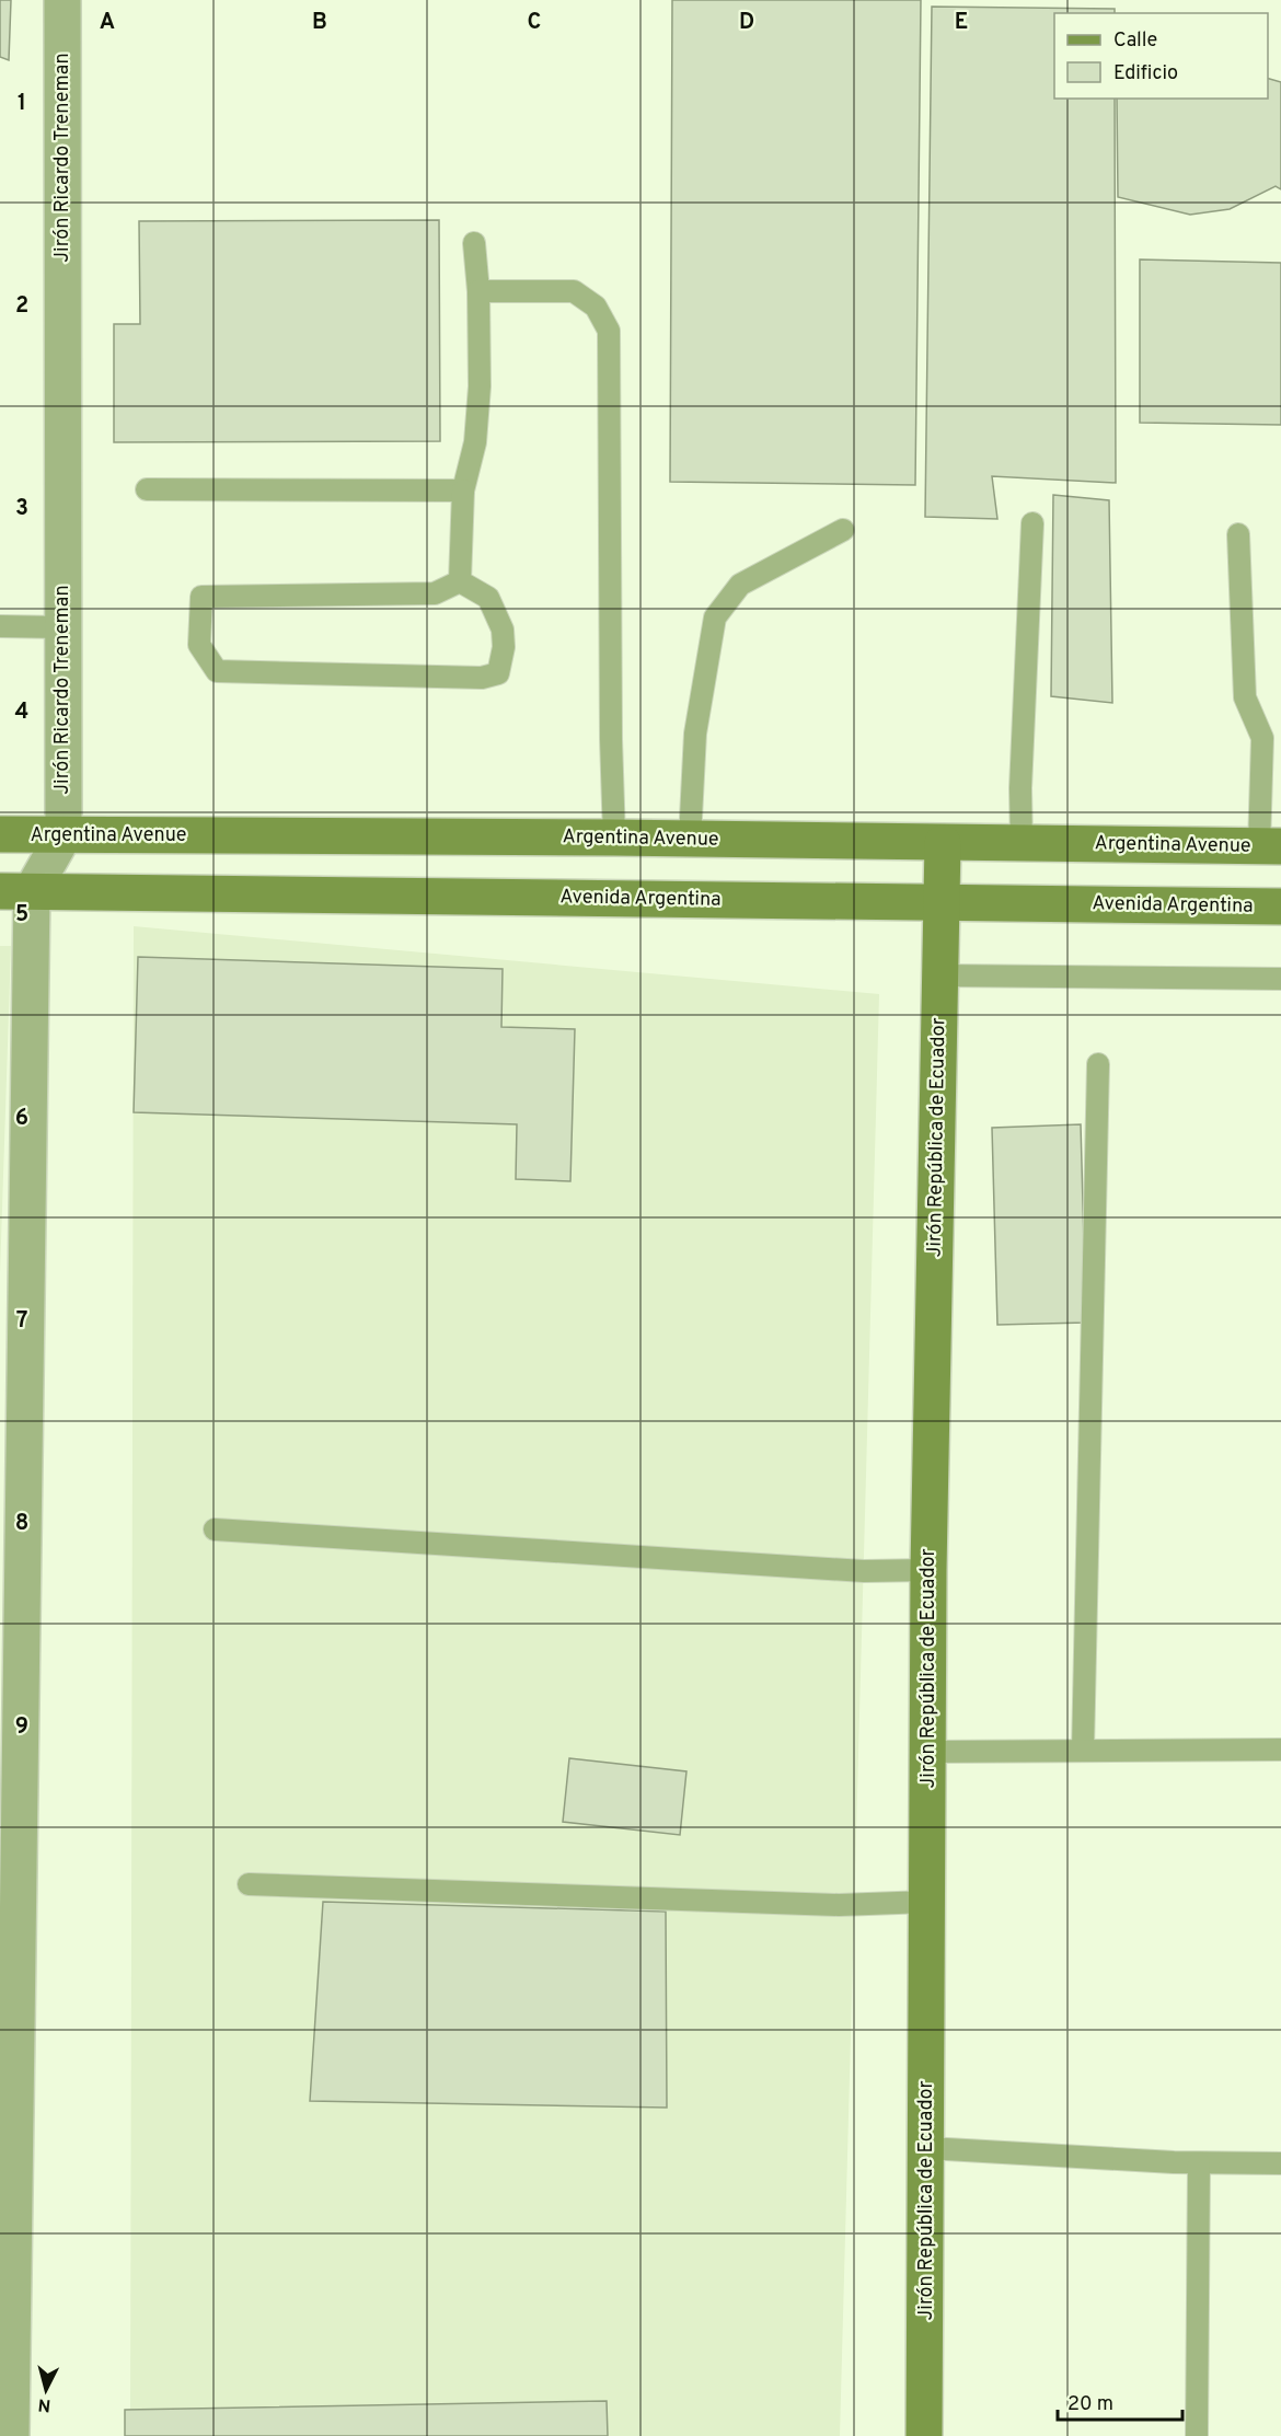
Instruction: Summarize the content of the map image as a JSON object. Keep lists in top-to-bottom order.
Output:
{
  "streets": {
    "main road": ["Argentina Avenue", "Avenida Argentina", "Jirón República de Ecuador"],
    "street": ["Jirón Ricardo Treneman"]
  },
  "crossings": [
    ["Jirón Ricardo Treneman", "Argentina Avenue"],
    ["Jirón Ricardo Treneman", "Avenida Argentina"],
    ["Argentina Avenue", "Jirón República de Ecuador"],
    ["Avenida Argentina", "Jirón República de Ecuador"]
  ],
  "legend": ["Calle", "Edificio"],
  "scale_bar": "20 m",
  "north": "bottom",
  "grid": {
    "columns": [
      "A",
      "B",
      "C",
      "D",
      "E"
    ],
    "rows": [
      "1",
      "2",
      "3",
      "4",
      "5",
      "6",
      "7",
      "8",
      "9"
    ]
  }
}
